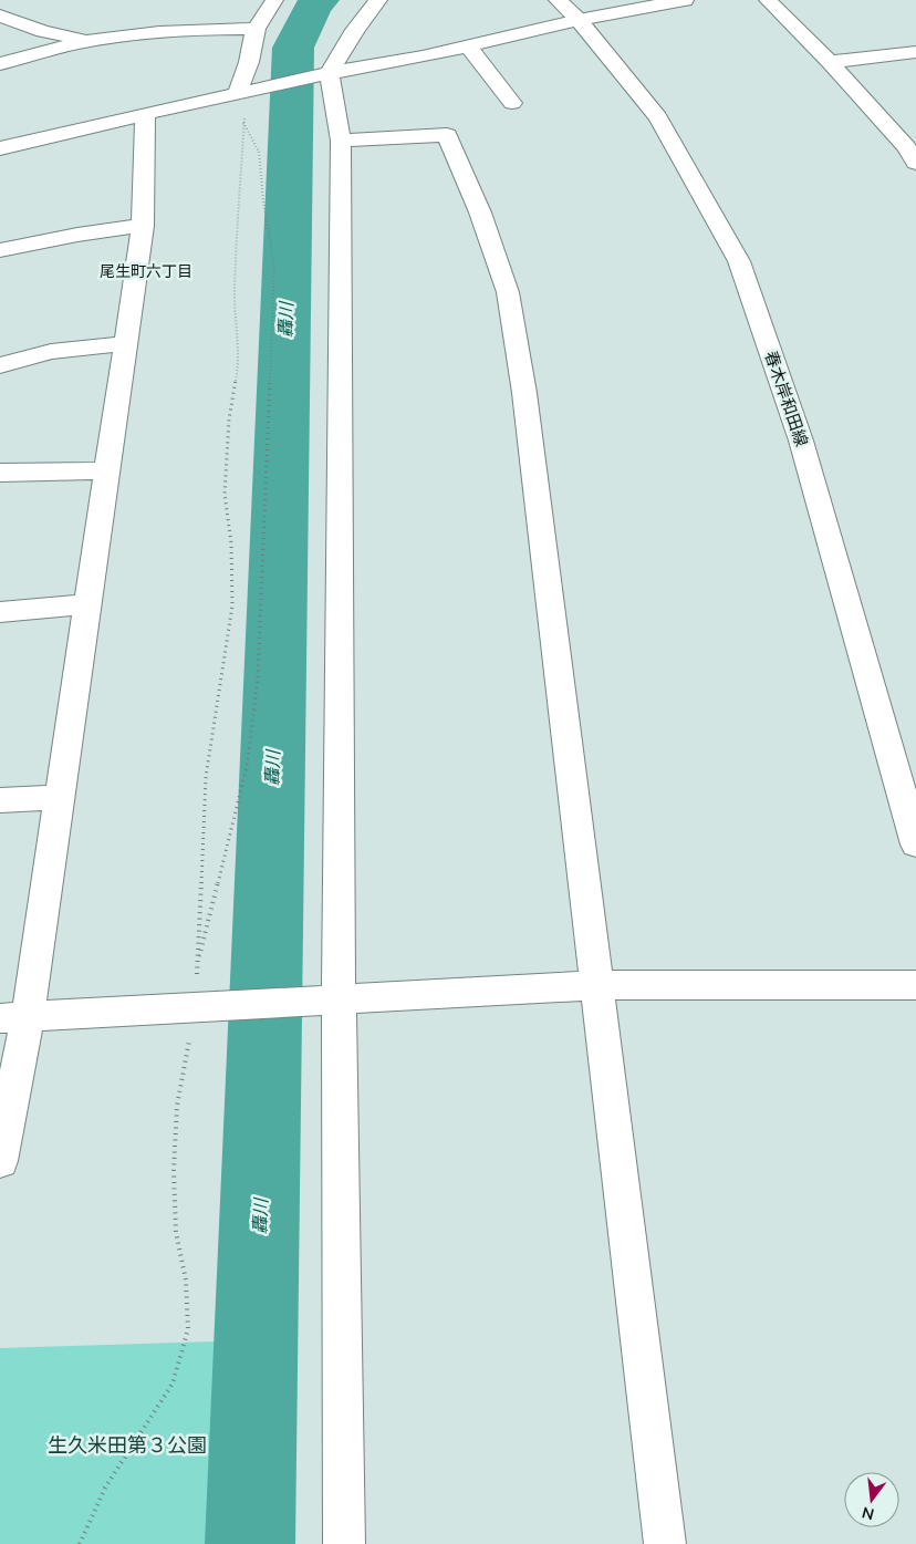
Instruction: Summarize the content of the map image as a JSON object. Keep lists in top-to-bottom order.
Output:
{
  "streets": {
    "street": ["春木岸和田線"]
  },
  "districts": ["尾生町六丁目"],
  "water": ["轟川"],
  "parks": ["生久米田第３公園"],
  "north": "bottom"
}
